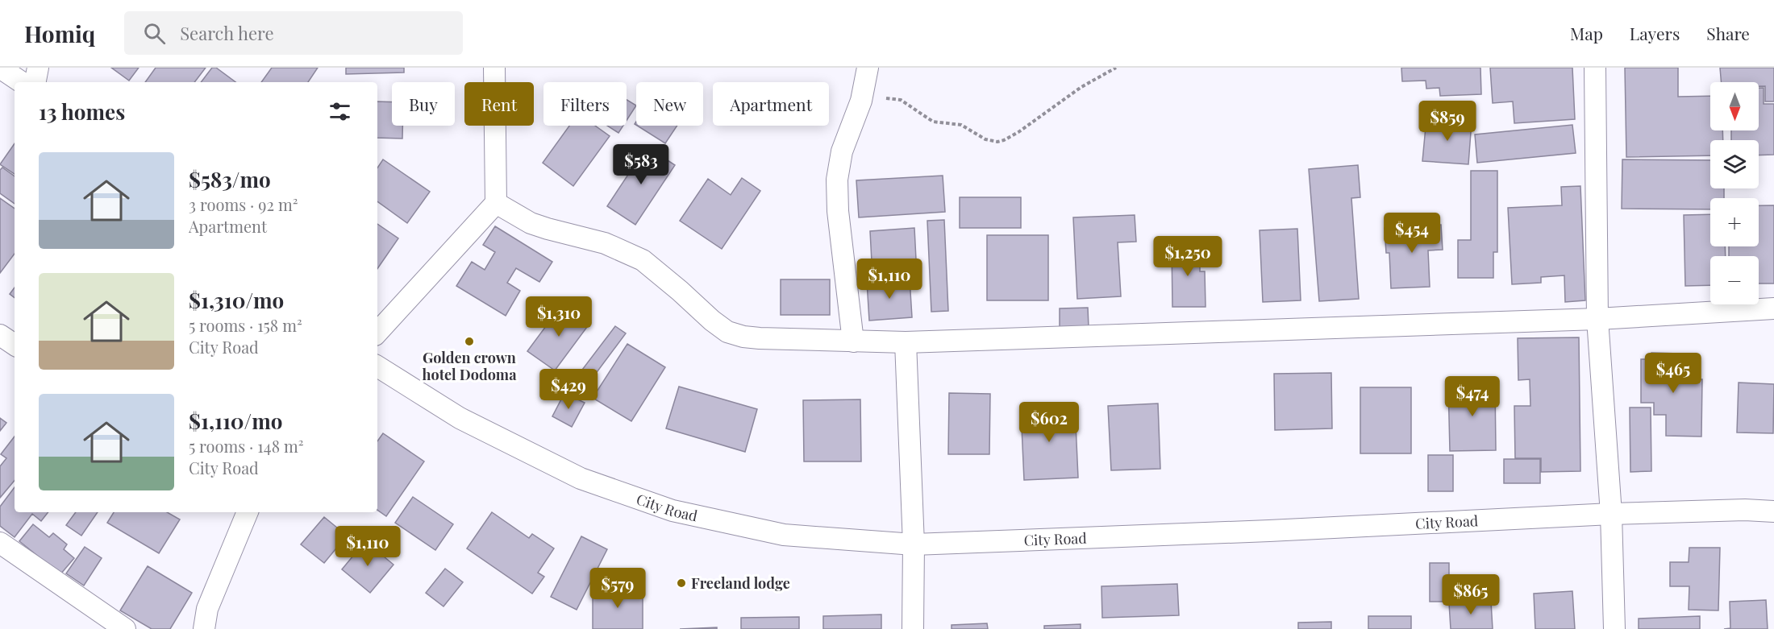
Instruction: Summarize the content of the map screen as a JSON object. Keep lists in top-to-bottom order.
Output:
{
  "streets": {
    "street": ["City Road"]
  },
  "places": ["Golden crown hotel Dodoma", "Freeland lodge"],
  "north": "bottom",
  "page": {
    "header": "Homiq",
    "search": "Search here",
    "nav": ["Map", "Layers", "Share"],
    "map_buttons": ["+", "−"],
    "chip": [
      "Buy",
      "Rent",
      "Filters",
      "New",
      "Apartment"
    ],
    "heading": "13 homes",
    "price": [
      "$859",
      "$583",
      "$454",
      "$1,250",
      "$1,110",
      "$1,310",
      "$465",
      "$429",
      "$474",
      "$602",
      "$1,110",
      "$579",
      "$865"
    ],
    "list": [
      {
        "name": "$583/mo",
        "note": "3 rooms · 92 m² · Apartment"
      },
      {
        "name": "$1,310/mo",
        "note": "5 rooms · 158 m² · City Road"
      },
      {
        "name": "$1,110/mo",
        "note": "5 rooms · 148 m² · City Road"
      }
    ]
  }
}
